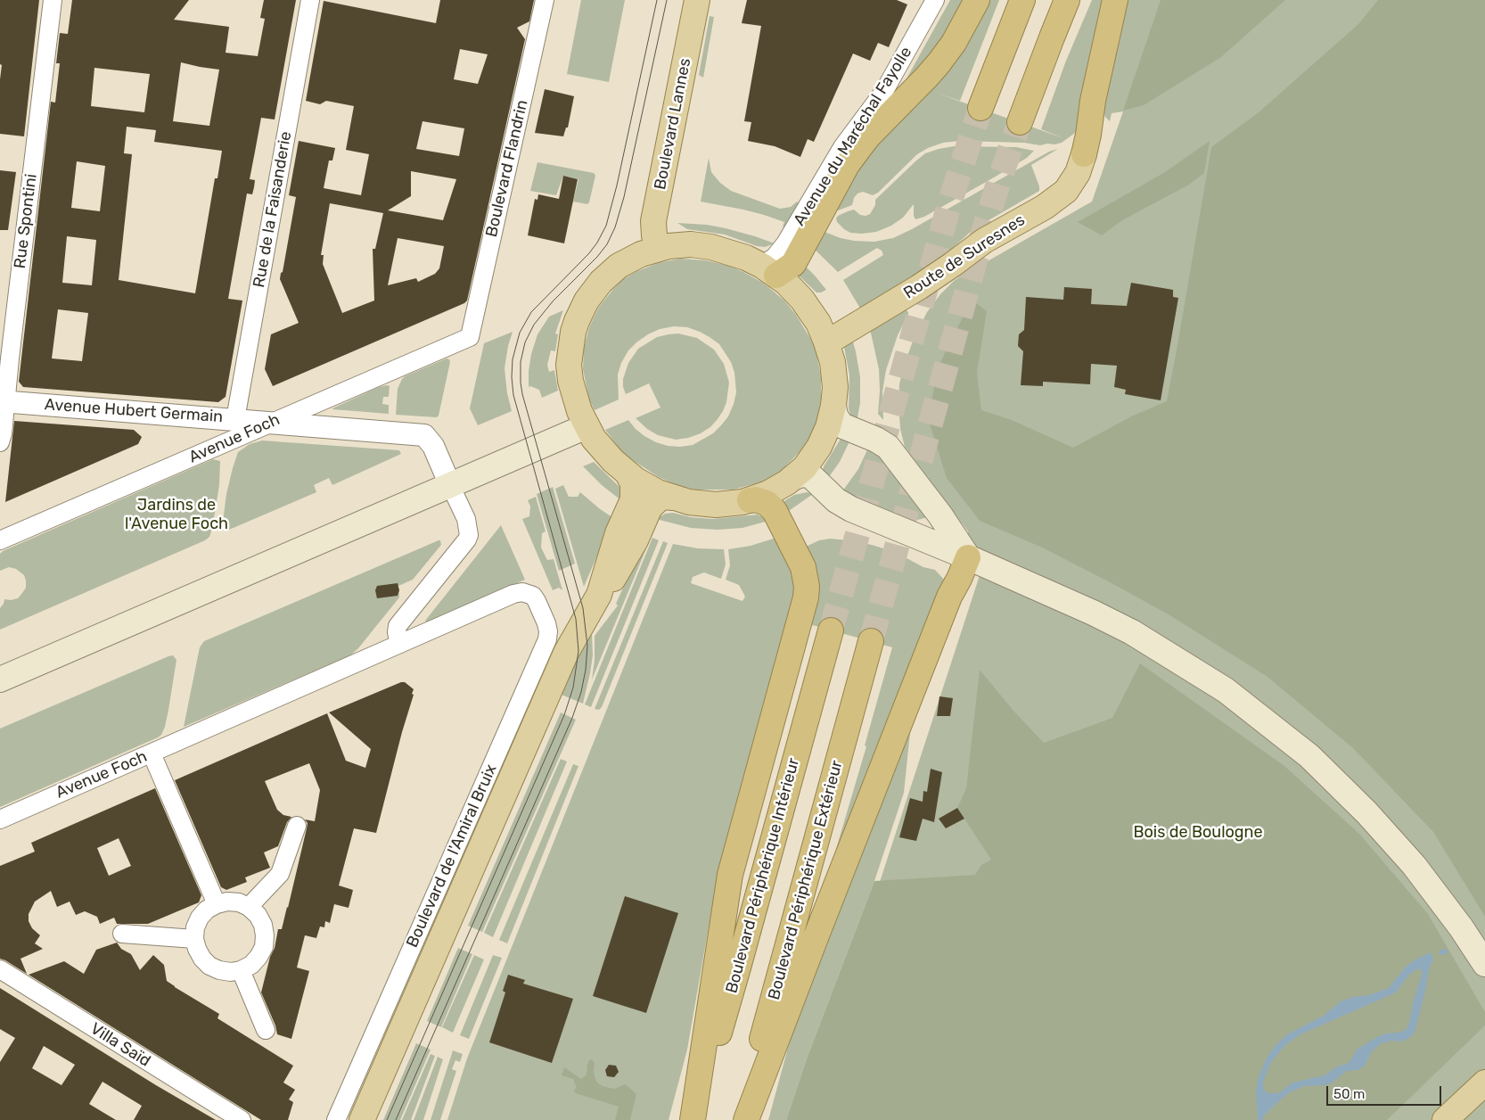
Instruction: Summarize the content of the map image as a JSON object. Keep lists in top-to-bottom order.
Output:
{
  "streets": {
    "highway": ["Boulevard Périphérique Intérieur", "Boulevard Périphérique Extérieur"],
    "main road": ["Boulevard Lannes", "Route de Suresnes", "Boulevard de l'Amiral Bruix"],
    "street": [
      "Avenue du Maréchal Fayolle",
      "Boulevard Flandrin",
      "Rue de la Faisanderie",
      "Rue Spontini",
      "Avenue Hubert Germain",
      "Avenue Foch",
      "Villa Saïd"
    ]
  },
  "crossings": [
    ["Boulevard Flandrin", "Avenue Foch"],
    ["Rue de la Faisanderie", "Avenue Hubert Germain"],
    ["Rue Spontini", "Avenue Hubert Germain"],
    ["Avenue Hubert Germain", "Avenue Foch"],
    ["Avenue Foch", "Boulevard de l'Amiral Bruix"]
  ],
  "parks": ["Jardins de l'Avenue Foch", "Bois de Boulogne"],
  "scale_bar": "50 m"
}
